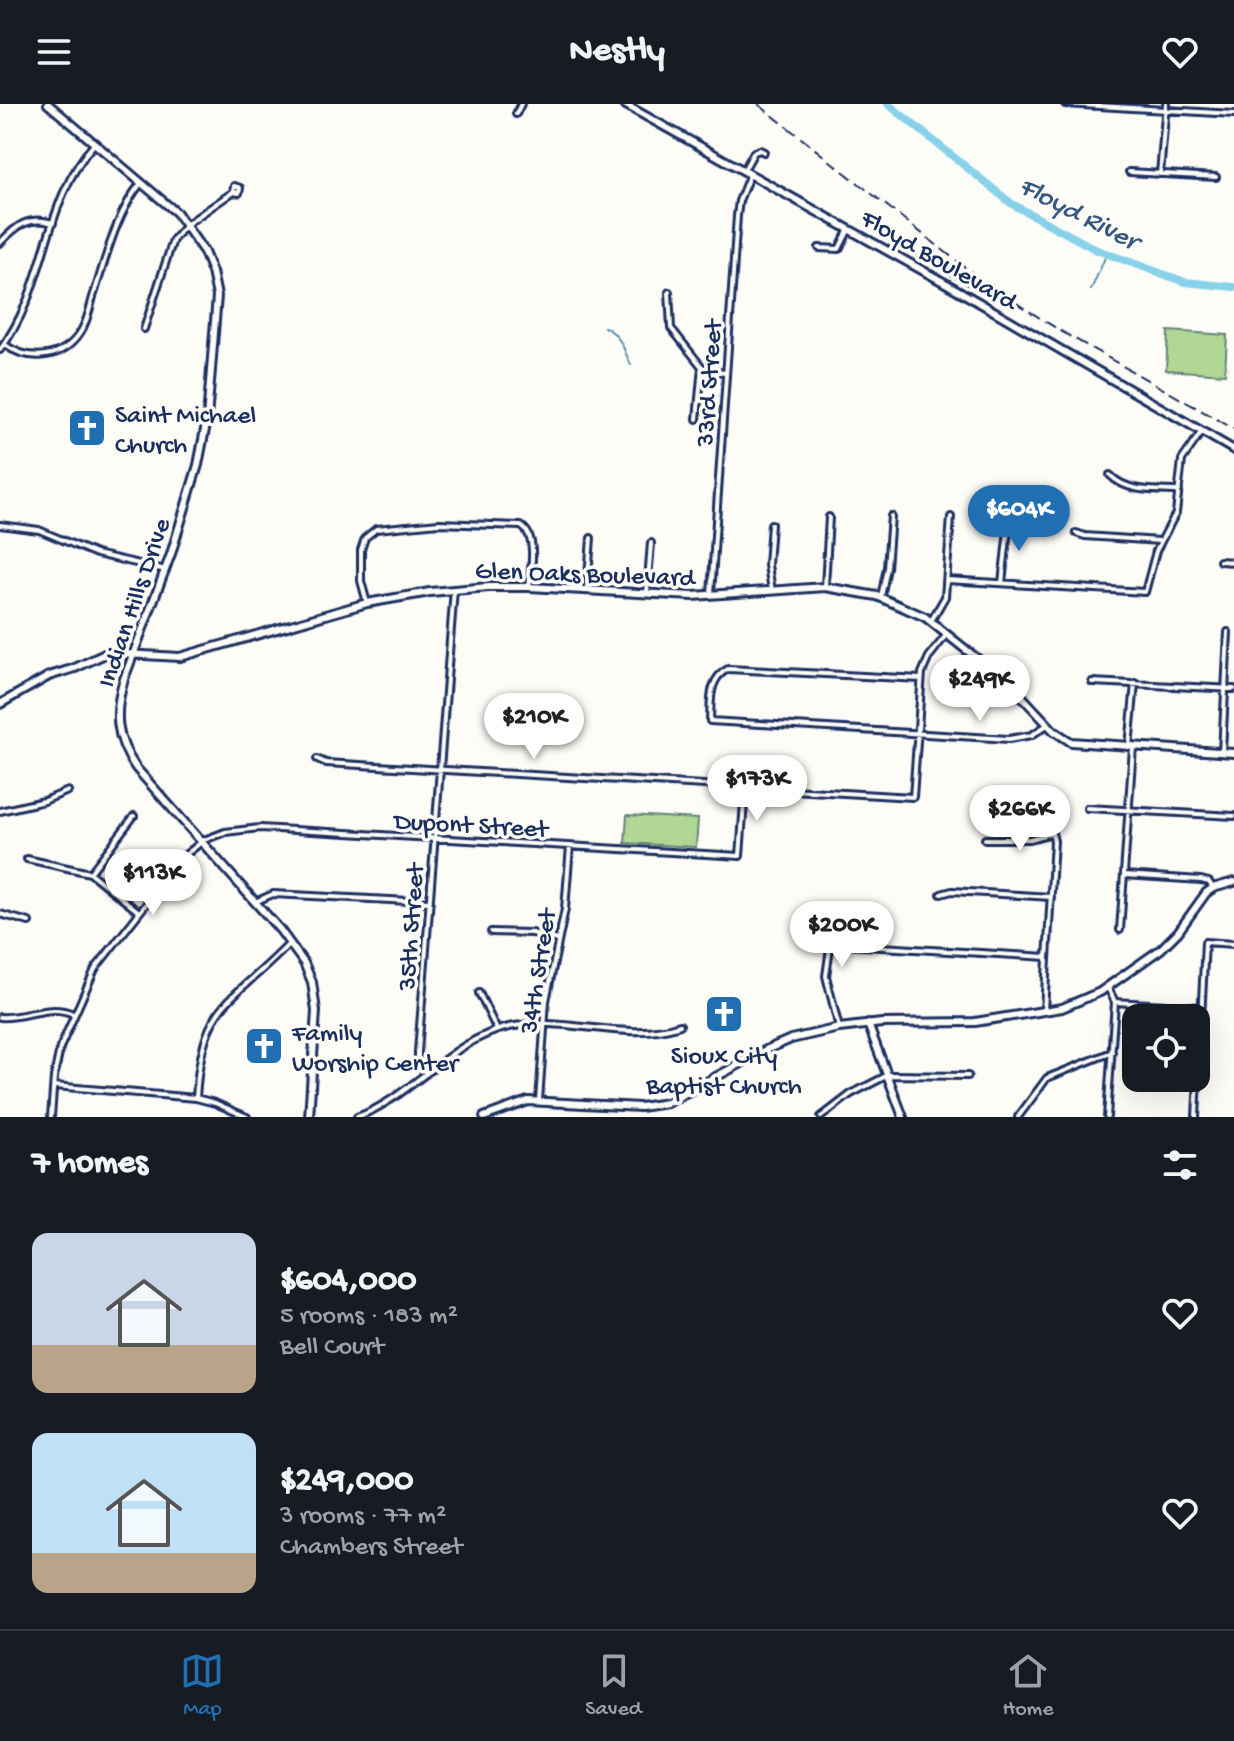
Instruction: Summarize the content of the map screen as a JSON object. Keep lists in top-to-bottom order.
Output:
{
  "streets": {
    "main road": ["Floyd Boulevard", "Glen Oaks Boulevard", "Indian Hills Drive"],
    "street": [
      "33rd Street",
      "Dupont Street",
      "35th Street",
      "34th Street"
    ]
  },
  "crossings": [
    ["Floyd Boulevard", "33rd Street"],
    ["33rd Street", "Glen Oaks Boulevard"],
    ["Glen Oaks Boulevard", "Indian Hills Drive"],
    ["Glen Oaks Boulevard", "35th Street"],
    ["Indian Hills Drive", "Dupont Street"],
    ["Dupont Street", "35th Street"],
    ["Dupont Street", "34th Street"]
  ],
  "water": ["Floyd River"],
  "places": {
    "church": ["Saint Michael Church", "Sioux City Baptist Church", "Family Worship Center"]
  },
  "page": {
    "header": "Nestly",
    "price": [
      "$604K",
      "$249K",
      "$210K",
      "$173K",
      "$266K",
      "$113K",
      "$200K"
    ],
    "heading": "7 homes",
    "list": [
      {
        "name": "$604,000",
        "note": "5 rooms · 183 m² · Bell Court"
      },
      {
        "name": "$249,000",
        "note": "3 rooms · 77 m² · Chambers Street"
      }
    ],
    "tabs": ["Map", "Saved", "Home"]
  }
}
